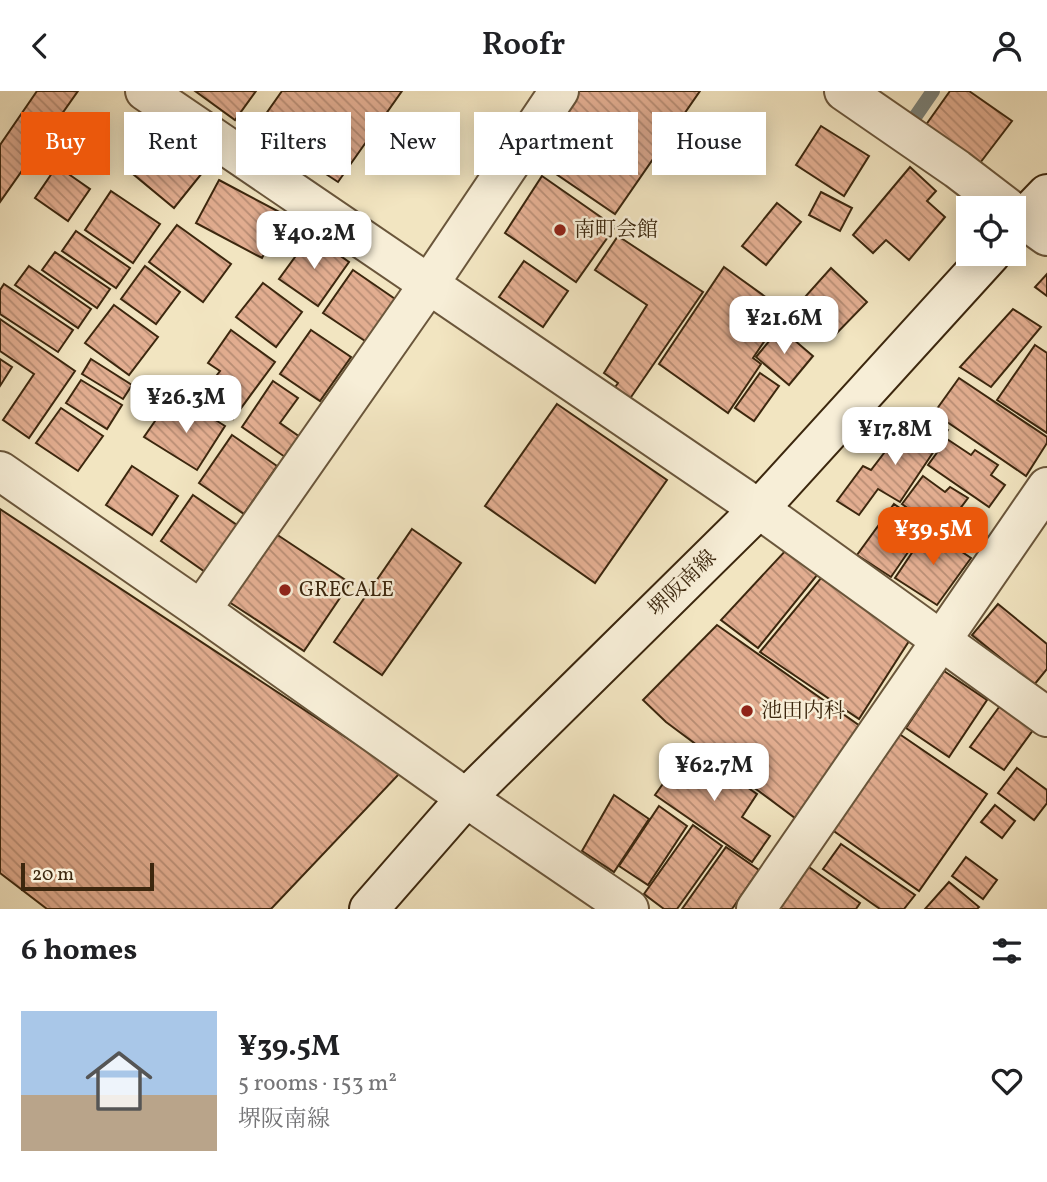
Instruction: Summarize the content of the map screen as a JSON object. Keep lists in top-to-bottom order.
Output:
{
  "streets": {
    "street": ["堺阪南線"]
  },
  "places": ["南町会館", "GRECALE", "池田内科"],
  "scale_bar": "20 m",
  "page": {
    "header": "Roofr",
    "chip": [
      "Buy",
      "Rent",
      "Filters",
      "New",
      "Apartment",
      "House"
    ],
    "price": [
      "¥40.2M",
      "¥21.6M",
      "¥26.3M",
      "¥17.8M",
      "¥39.5M",
      "¥62.7M"
    ],
    "scale": "20 m",
    "heading": "6 homes",
    "list": [
      {
        "name": "¥39.5M",
        "note": "5 rooms · 153 m² · 堺阪南線"
      }
    ]
  }
}
